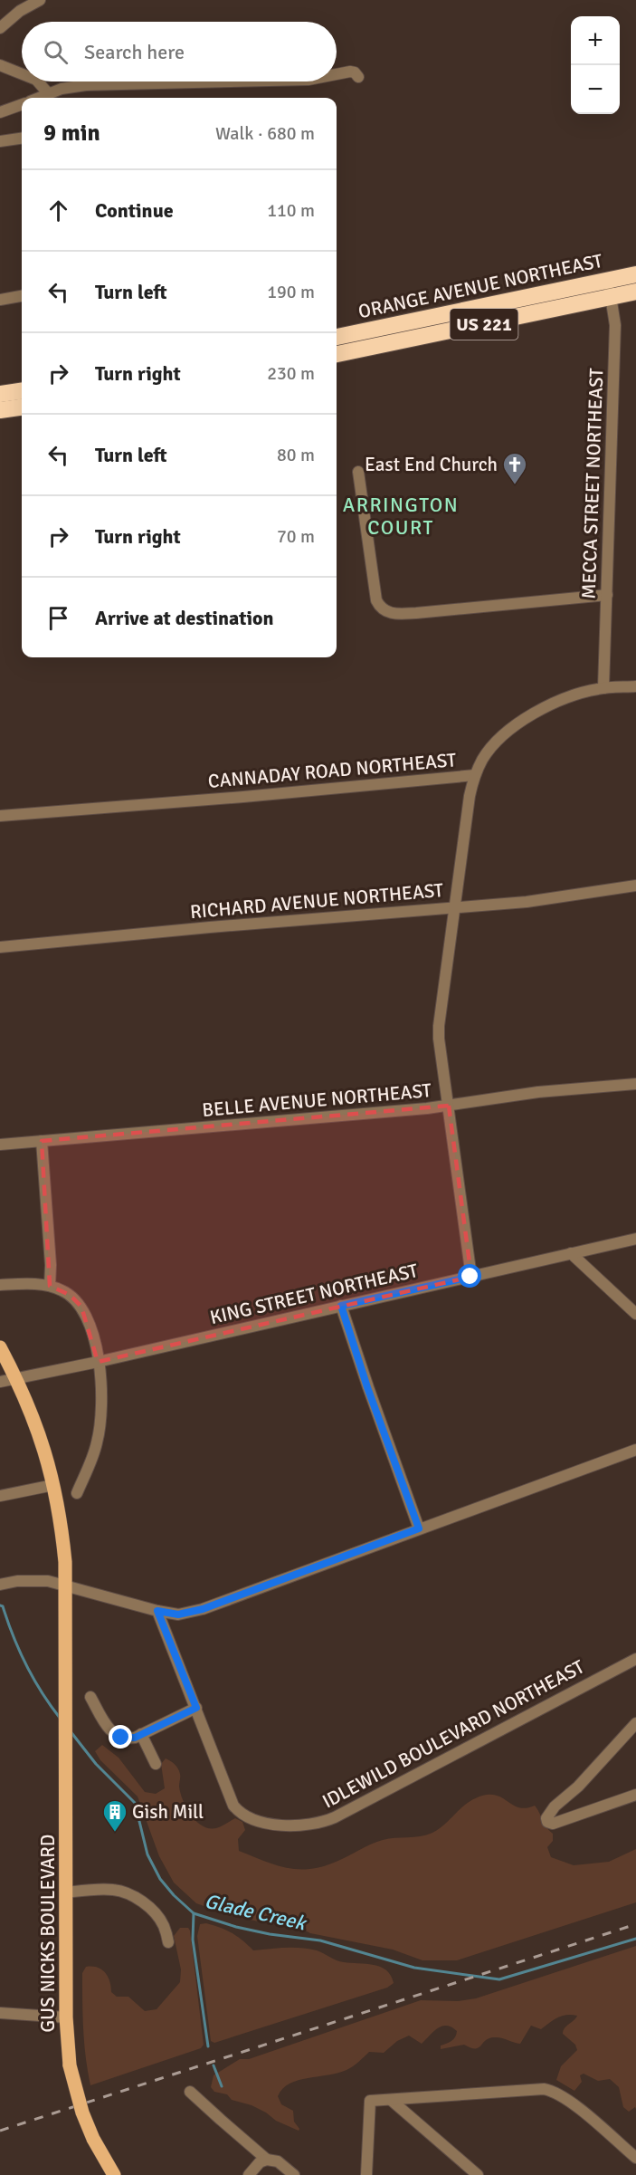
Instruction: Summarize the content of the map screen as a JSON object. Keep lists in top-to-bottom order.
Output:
{
  "streets": {
    "highway": ["ORANGE AVENUE NORTHEAST", "US 221"],
    "main road": ["GUS NICKS BOULEVARD"],
    "street": [
      "MECCA STREET NORTHEAST",
      "CANNADAY ROAD NORTHEAST",
      "RICHARD AVENUE NORTHEAST",
      "BELLE AVENUE NORTHEAST",
      "KING STREET NORTHEAST",
      "IDLEWILD BOULEVARD NORTHEAST"
    ]
  },
  "crossings": [
    ["ORANGE AVENUE NORTHEAST", "MECCA STREET NORTHEAST"],
    ["MECCA STREET NORTHEAST", "CANNADAY ROAD NORTHEAST"],
    ["KING STREET NORTHEAST", "GUS NICKS BOULEVARD"]
  ],
  "districts": ["ARRINGTON COURT"],
  "water": ["Glade Creek"],
  "places": {
    "church": ["East End Church"],
    "building": ["Gish Mill"]
  },
  "page": {
    "map_buttons": ["+", "−"],
    "search": "Search here",
    "heading": ["9 min", "Walk · 680 m"],
    "list": [
      ["Continue", "110 m"],
      ["Turn left", "190 m"],
      ["Turn right", "230 m"],
      ["Turn left", "80 m"],
      ["Turn right", "70 m"],
      "Arrive at destination"
    ]
  }
}
